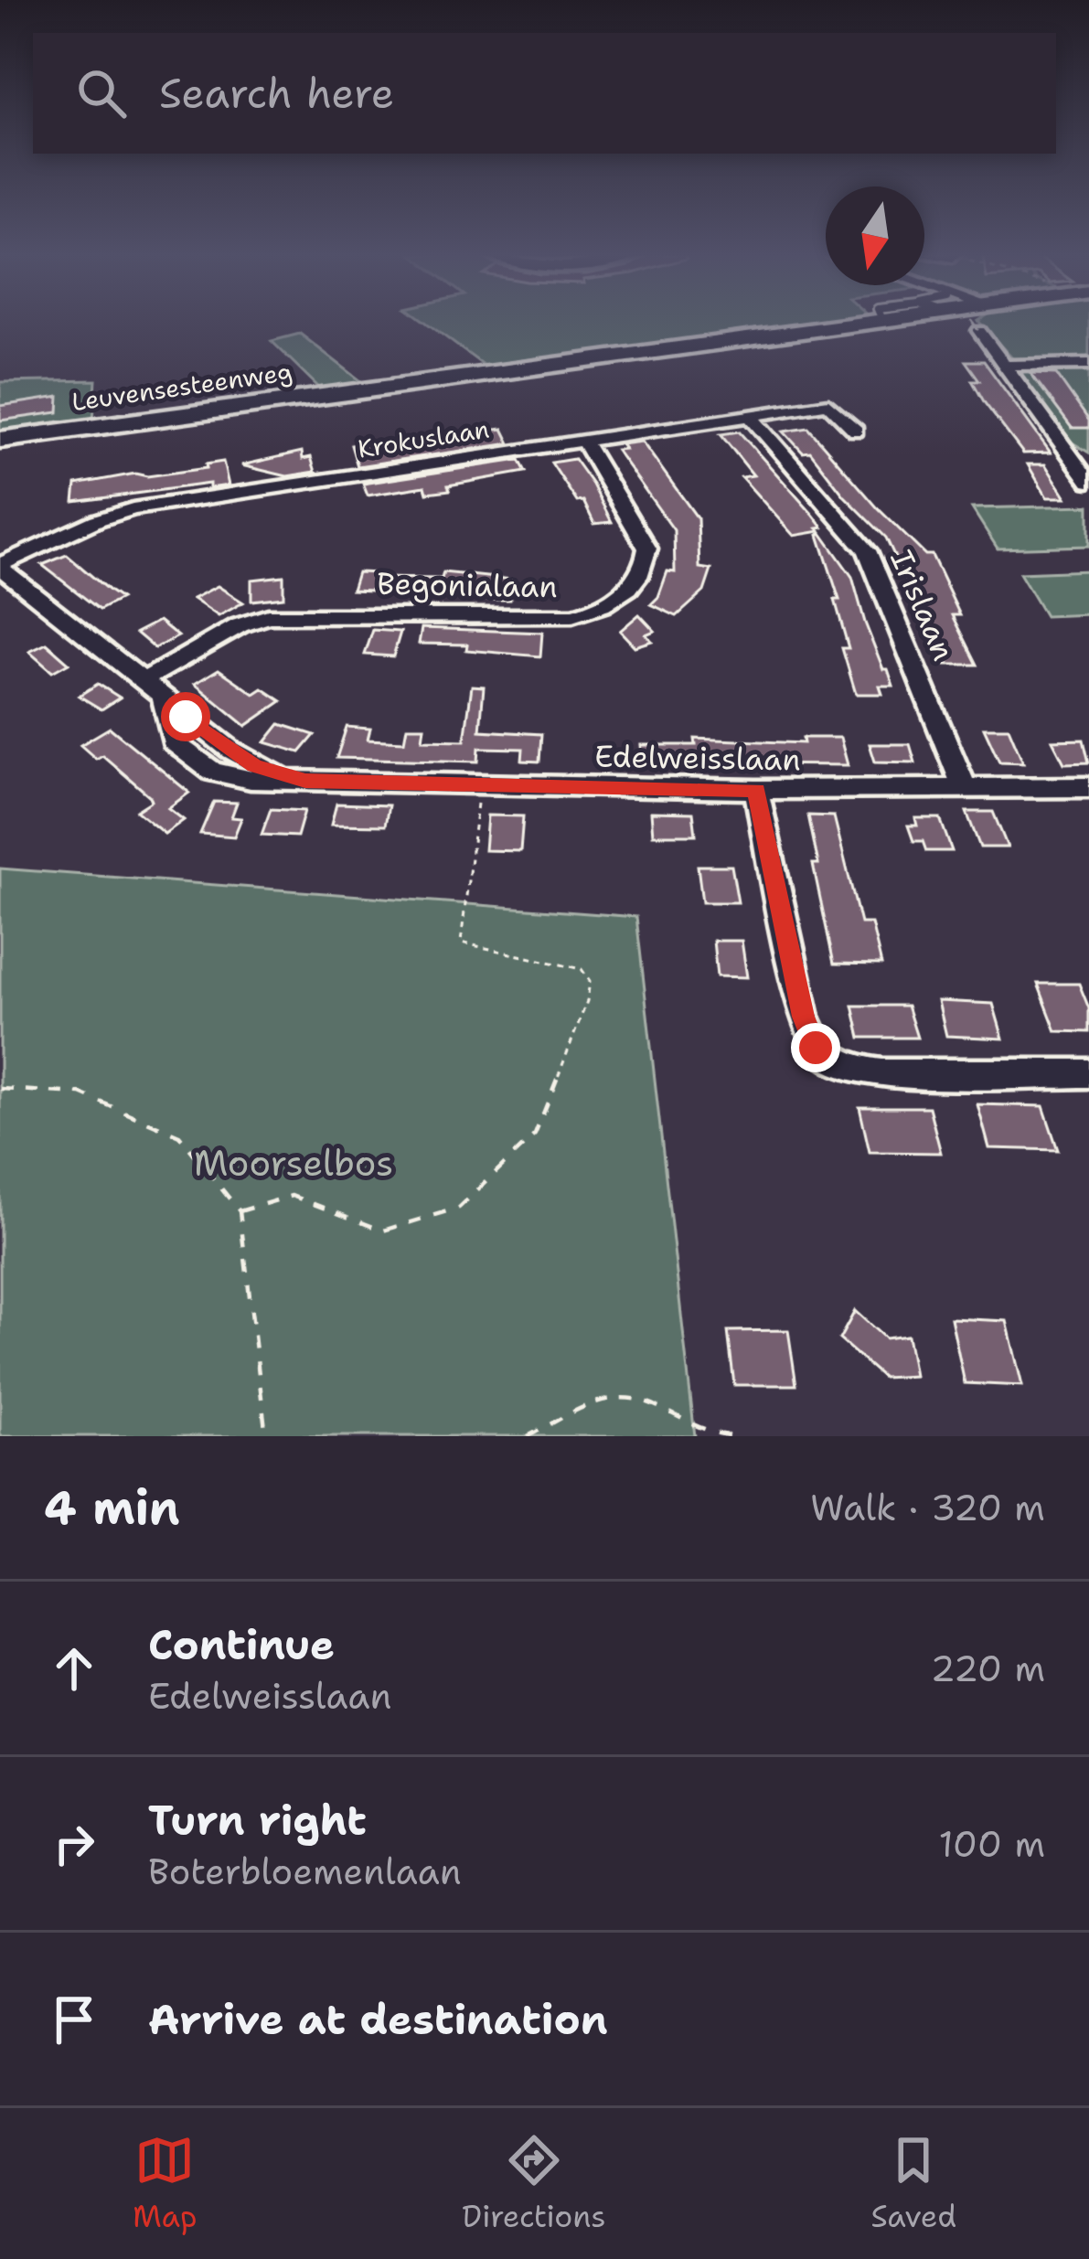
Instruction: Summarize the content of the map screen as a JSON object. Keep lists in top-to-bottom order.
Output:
{
  "streets": {
    "main road": ["Leuvensesteenweg"],
    "street": [
      "Krokuslaan",
      "Begonialaan",
      "Irislaan",
      "Edelweisslaan"
    ]
  },
  "crossings": [
    ["Krokuslaan", "Begonialaan"],
    ["Krokuslaan", "Irislaan"],
    ["Krokuslaan", "Edelweisslaan"],
    ["Begonialaan", "Edelweisslaan"],
    ["Irislaan", "Edelweisslaan"]
  ],
  "parks": ["Moorselbos"],
  "north": "bottom",
  "page": {
    "search": "Search here",
    "heading": ["4 min", "Walk · 320 m"],
    "list": [
      ["Continue", "Edelweisslaan", "220 m"],
      ["Turn right", "Boterbloemenlaan", "100 m"],
      "Arrive at destination"
    ],
    "nav": ["Map", "Directions", "Saved"]
  }
}
